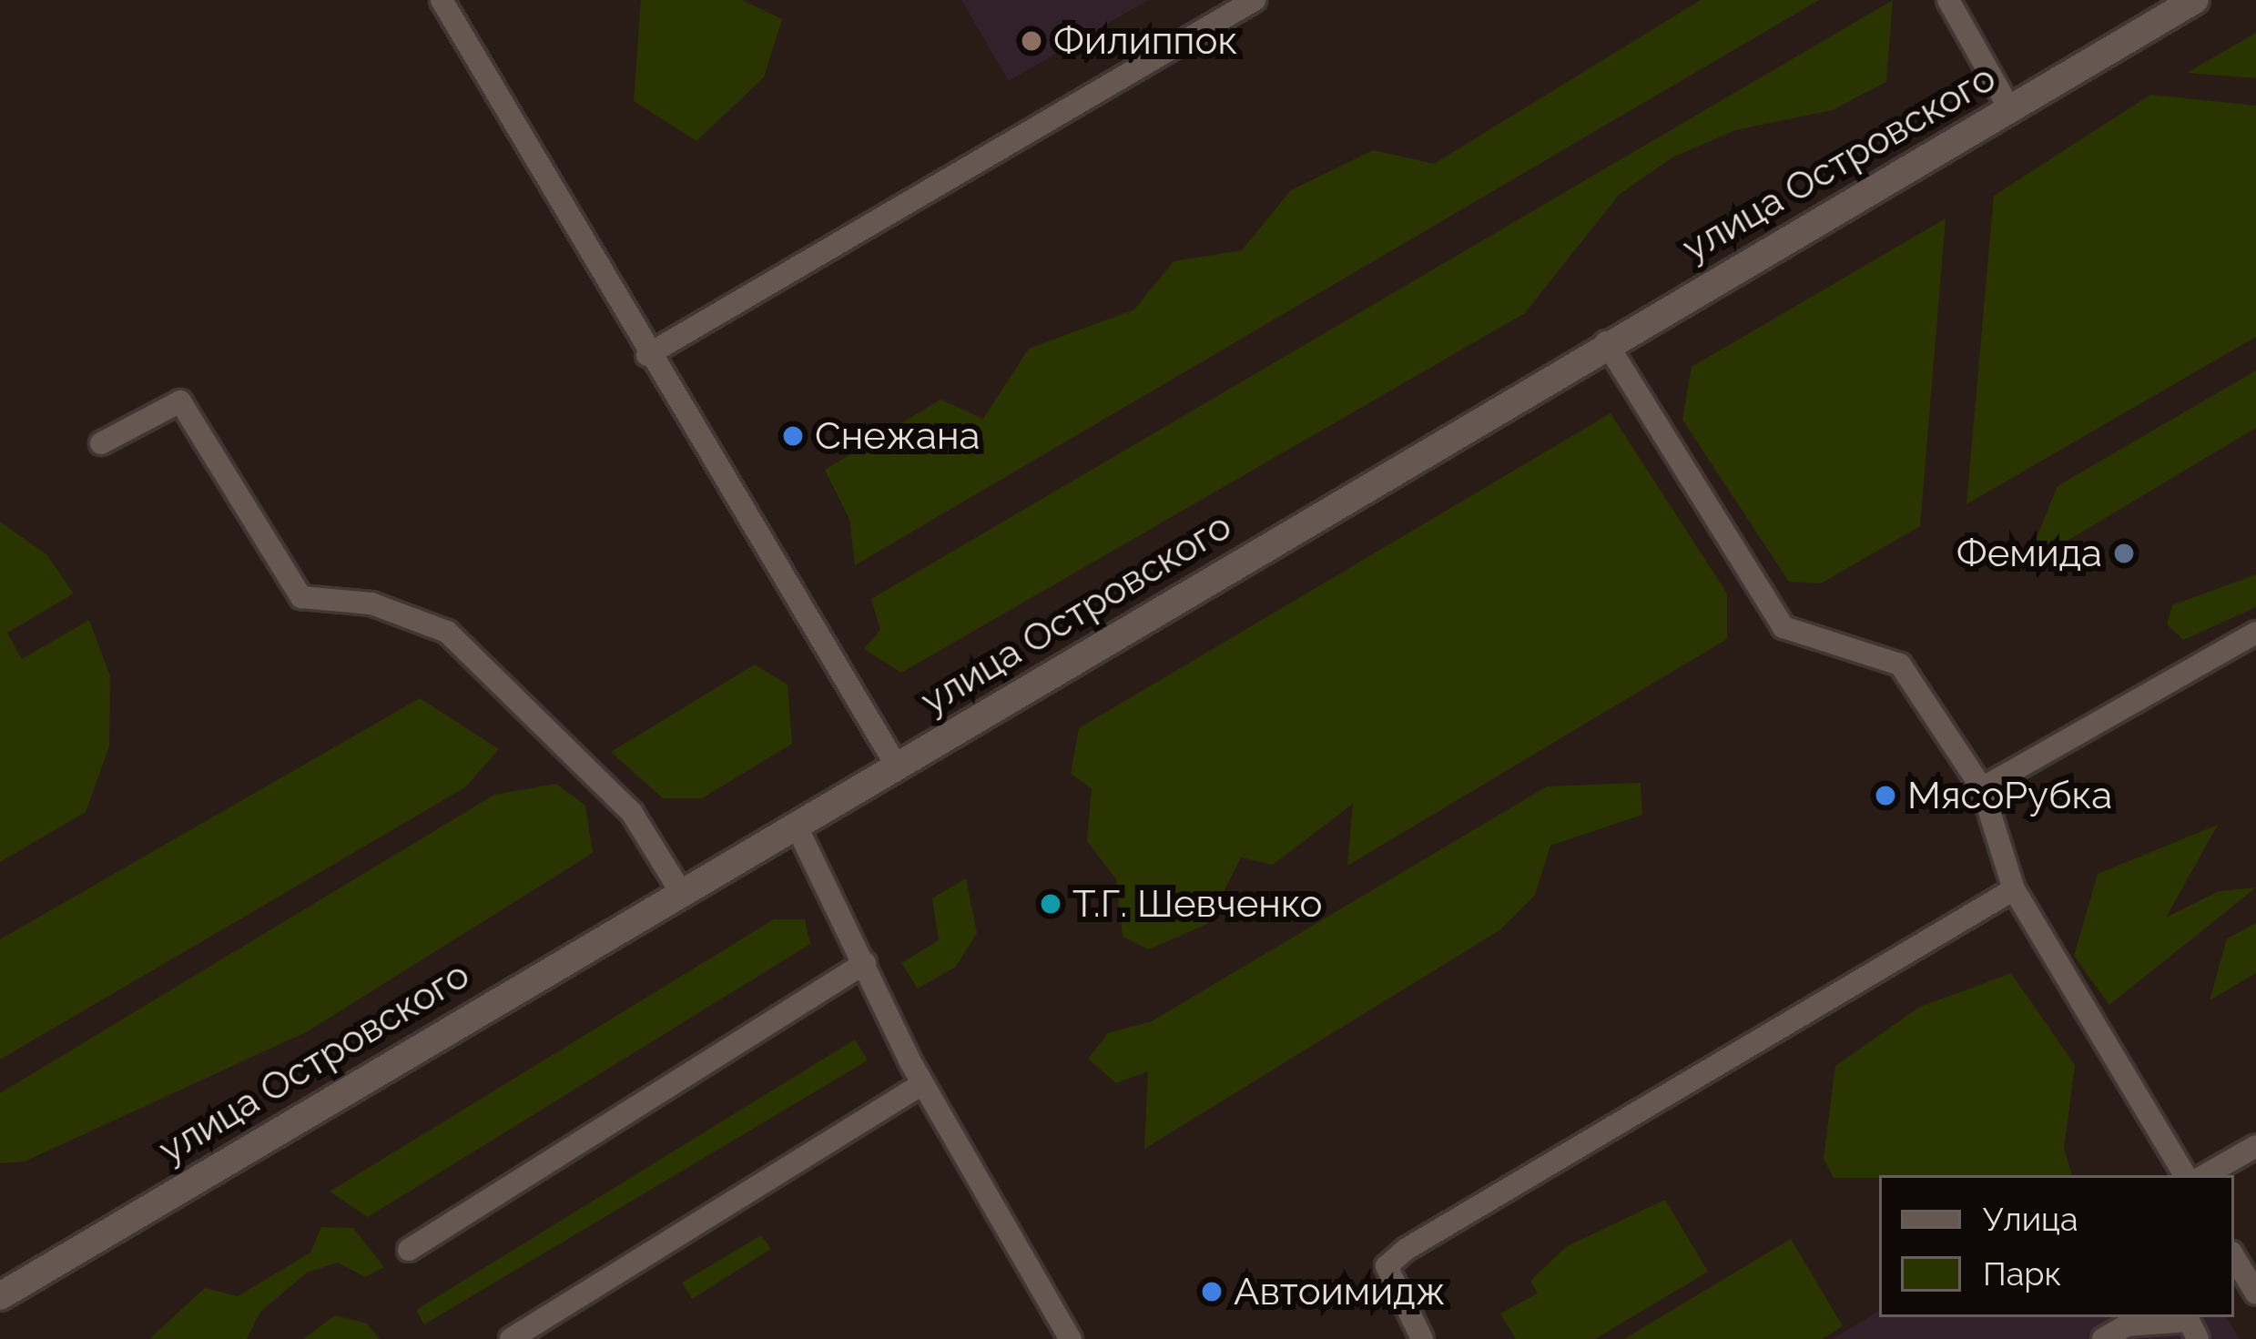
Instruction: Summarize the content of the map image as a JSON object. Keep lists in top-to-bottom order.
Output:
{
  "streets": {
    "main road": ["улица Островского"]
  },
  "places": [
    "Филиппок",
    "Снежана",
    "Фемида",
    "МясоРубка",
    "Т.Г. Шевченко",
    "Автоимидж"
  ],
  "legend": ["Улица", "Парк"]
}
